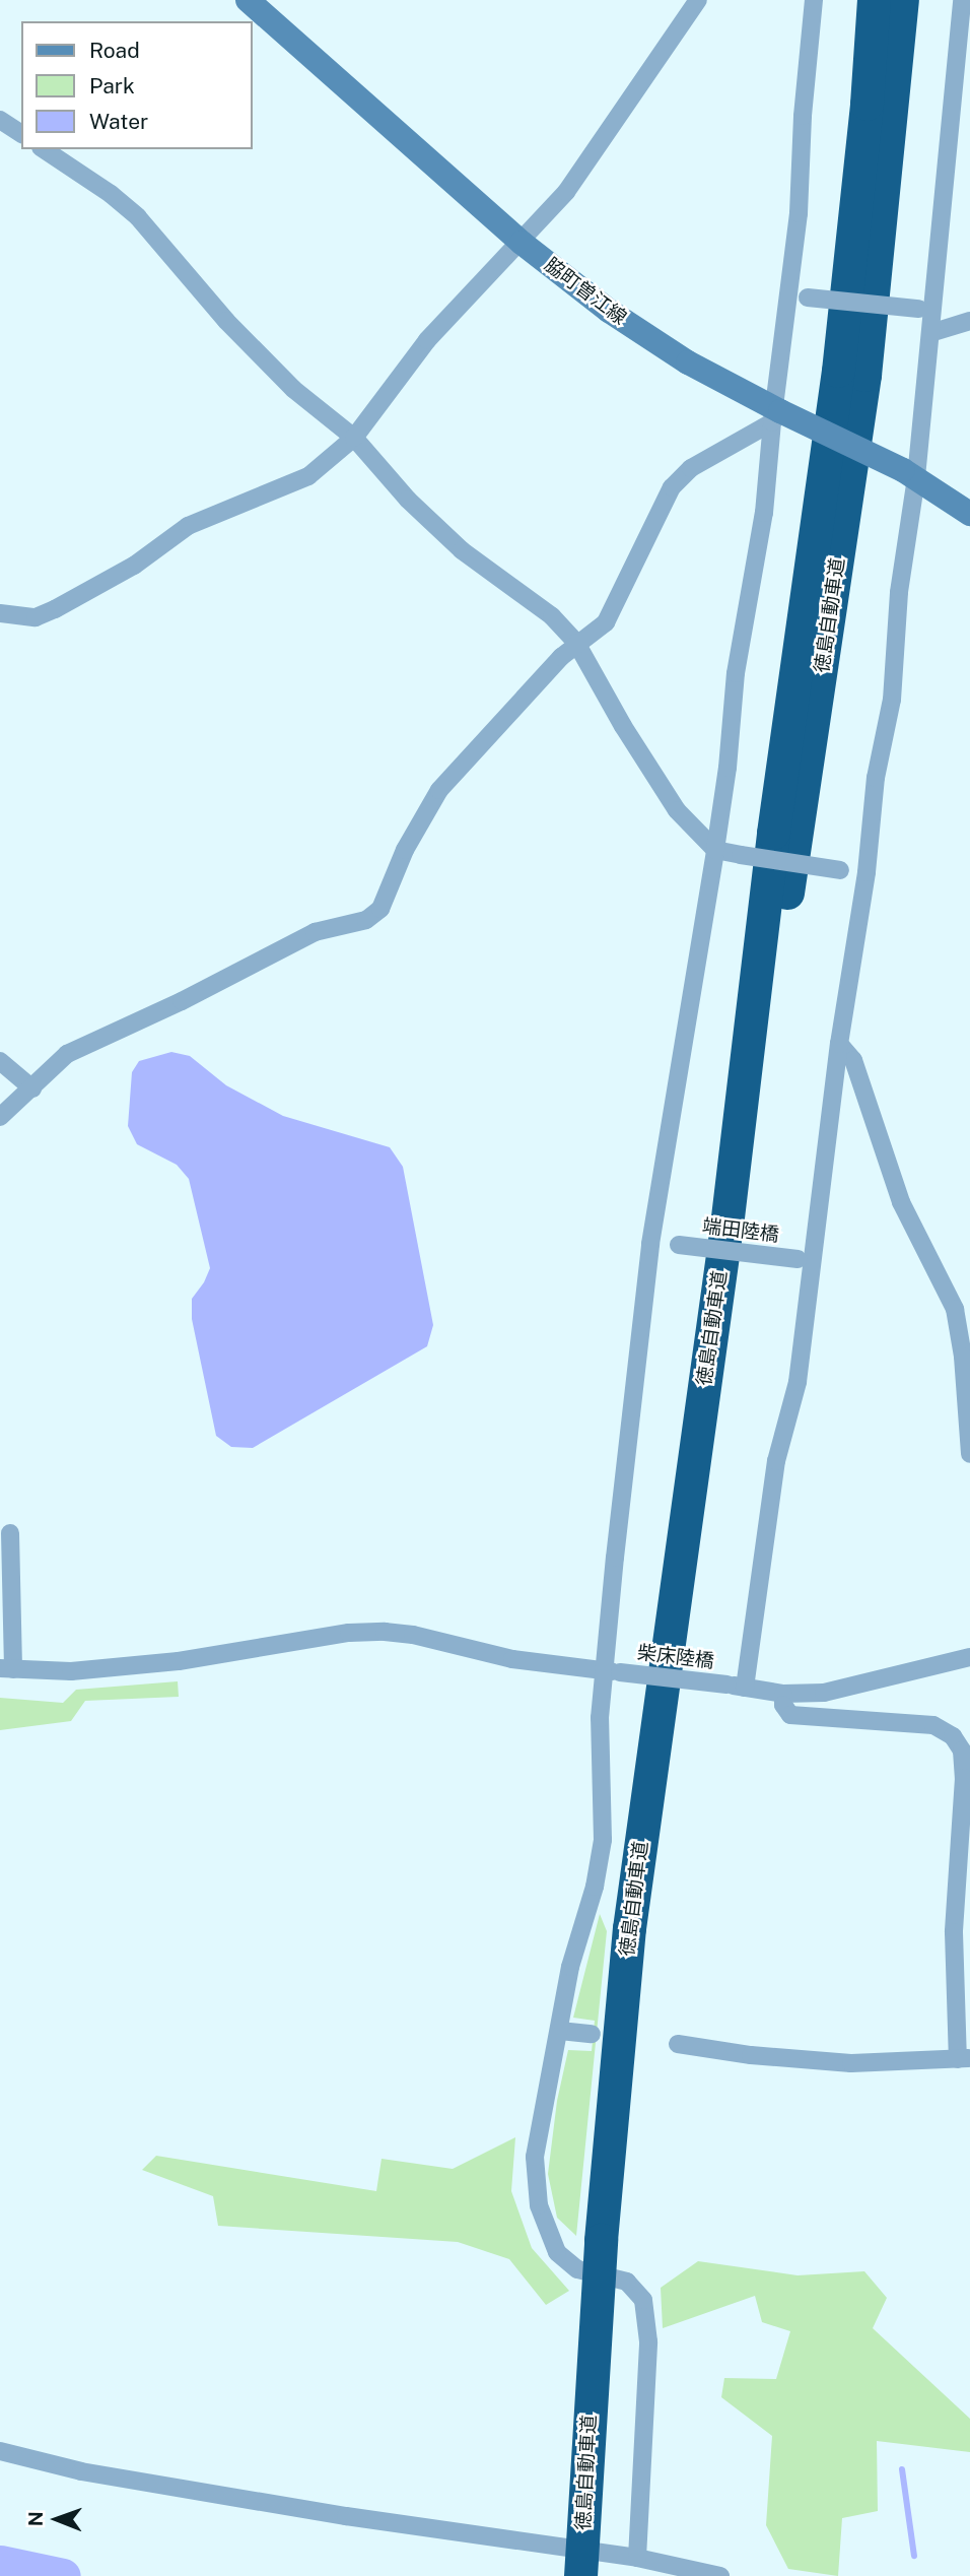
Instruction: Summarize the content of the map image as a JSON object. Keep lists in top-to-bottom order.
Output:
{
  "streets": {
    "highway": ["徳島自動車道"],
    "main road": ["脇町曽江線"],
    "street": ["端田陸橋", "柴床陸橋"]
  },
  "legend": ["Road", "Park", "Water"],
  "north": "left"
}
